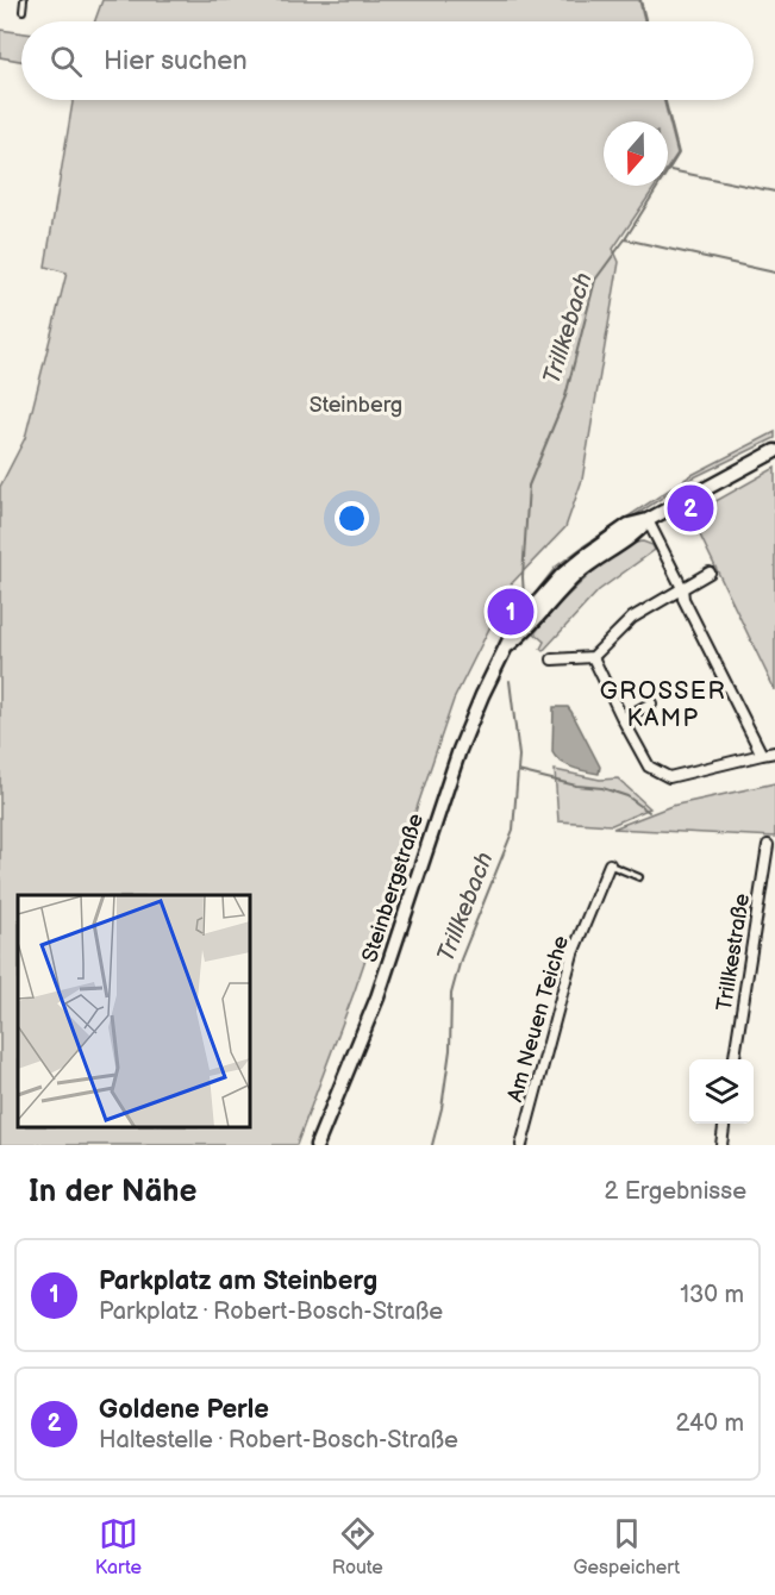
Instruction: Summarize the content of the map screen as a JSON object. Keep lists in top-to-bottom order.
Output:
{
  "streets": {
    "main road": ["Steinbergstraße"],
    "street": ["Trillkestraße", "Am Neuen Teiche"]
  },
  "districts": ["GROSSER KAMP"],
  "water": ["Trillkebach"],
  "parks": ["Steinberg"],
  "north": "bottom",
  "page": {
    "search": "Hier suchen",
    "pins": ["2", "1"],
    "heading": ["In der Nähe", "2 Ergebnisse"],
    "list": [
      {
        "mark": "1",
        "name": "Parkplatz am Steinberg",
        "note": "Parkplatz · Robert-Bosch-Straße",
        "value": "130 m"
      },
      {
        "mark": "2",
        "name": "Goldene Perle",
        "note": "Haltestelle · Robert-Bosch-Straße",
        "value": "240 m"
      }
    ],
    "nav": ["Karte", "Route", "Gespeichert"]
  }
}
